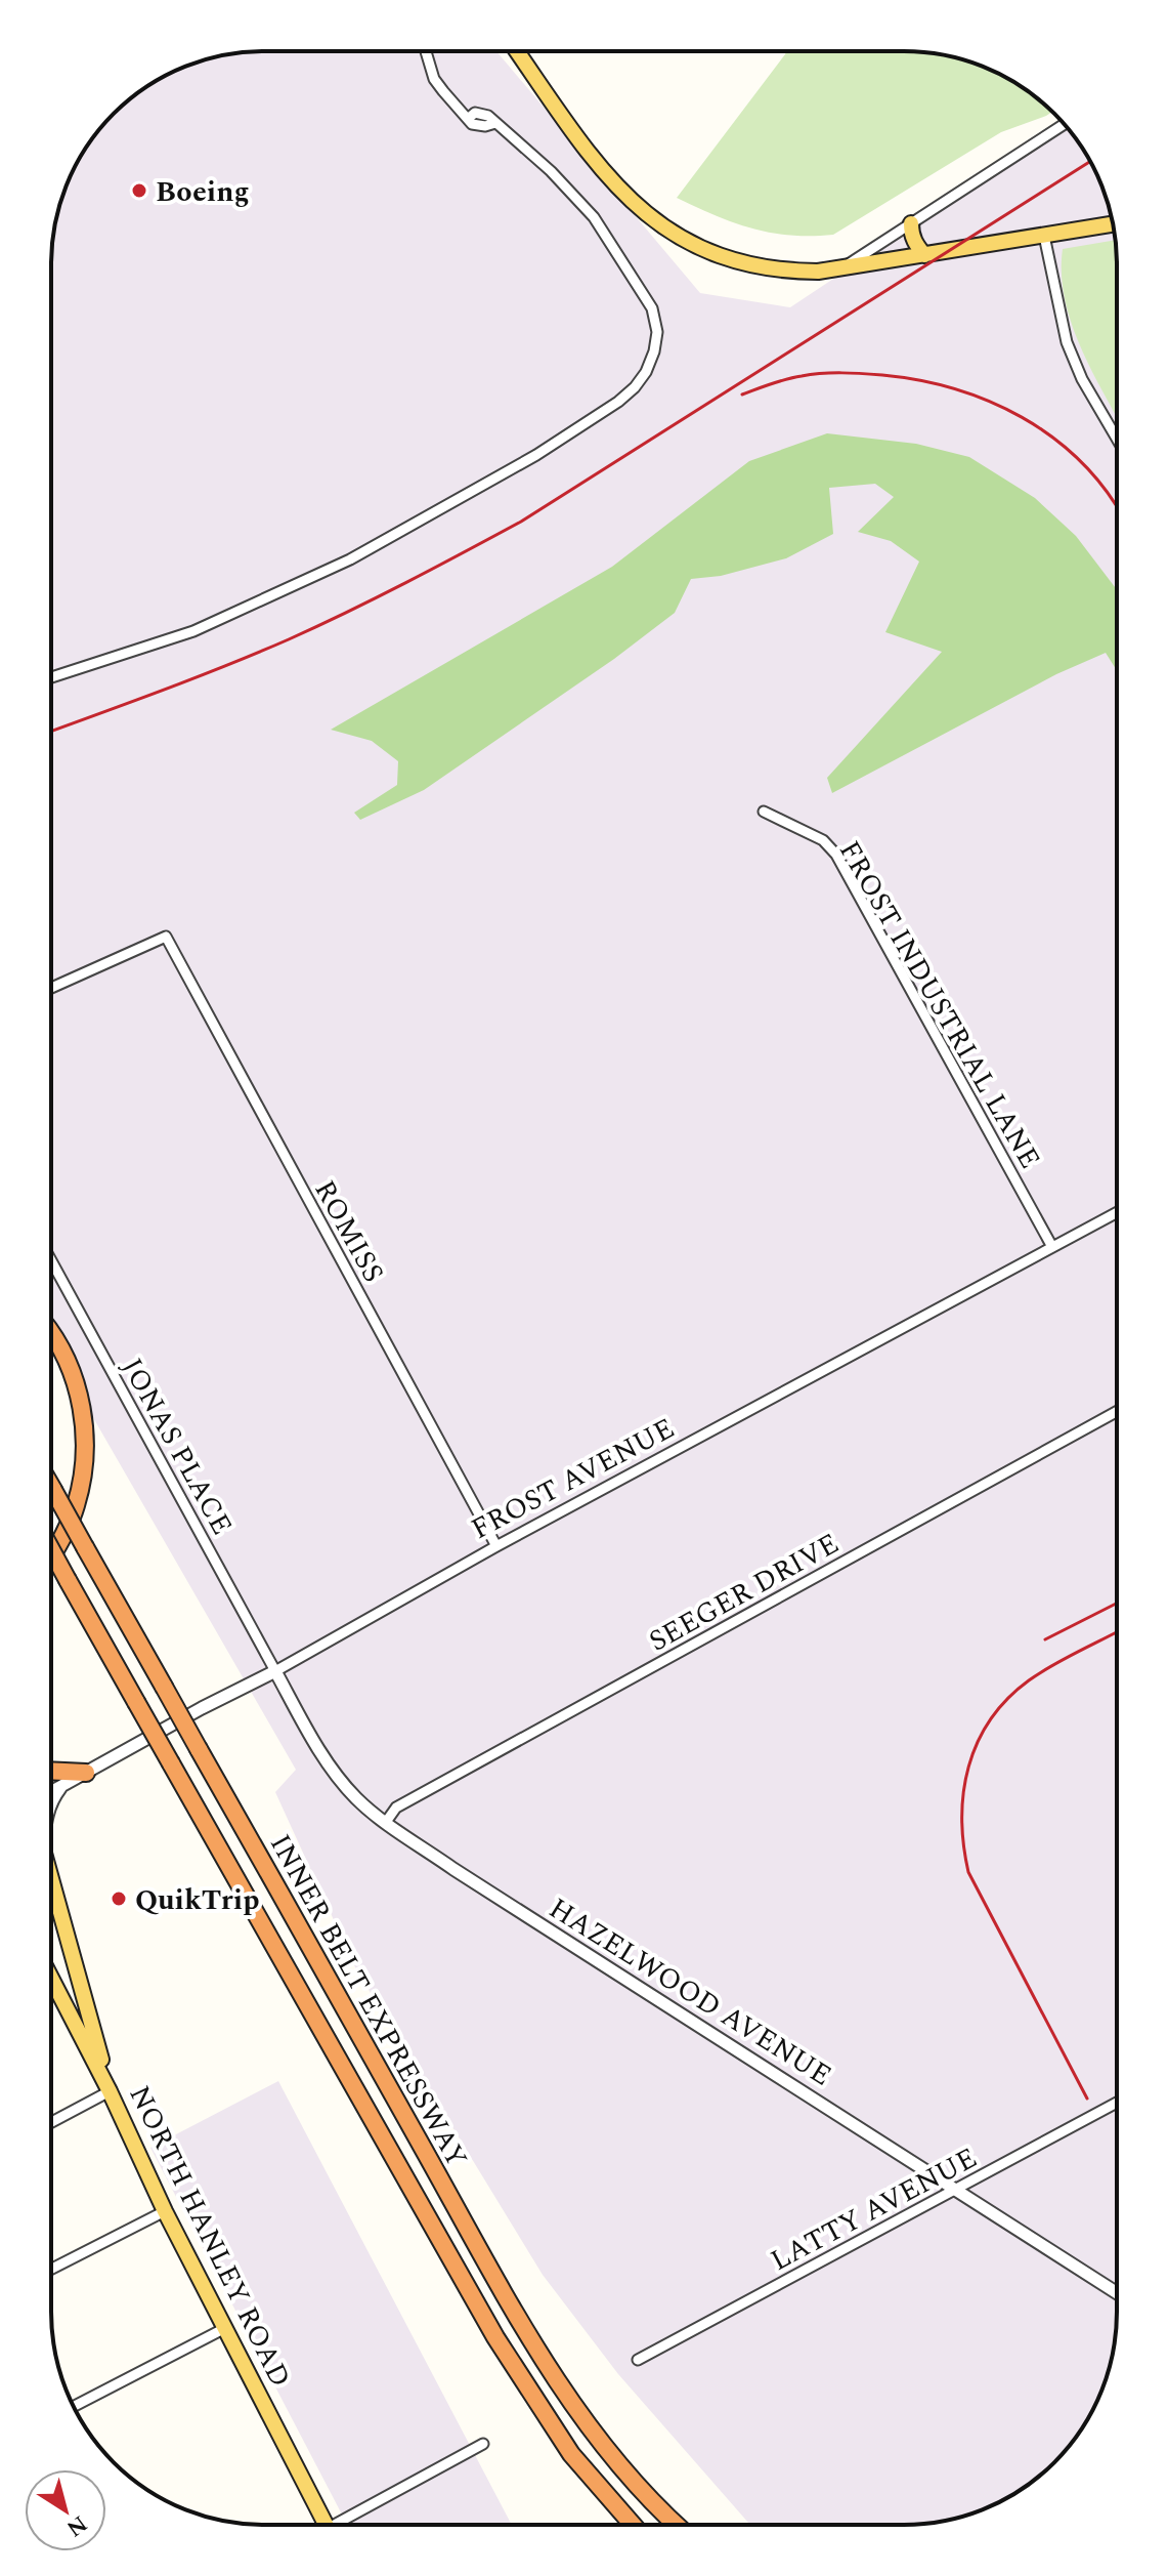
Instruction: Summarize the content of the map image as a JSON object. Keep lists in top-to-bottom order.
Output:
{
  "streets": {
    "highway": ["INNER BELT EXPRESSWAY"],
    "main road": ["NORTH HANLEY ROAD"],
    "street": [
      "FROST INDUSTRIAL LANE",
      "ROMISS",
      "JONAS PLACE",
      "FROST AVENUE",
      "SEEGER DRIVE",
      "HAZELWOOD AVENUE",
      "LATTY AVENUE"
    ]
  },
  "crossings": [
    ["FROST INDUSTRIAL LANE", "FROST AVENUE"],
    ["ROMISS", "FROST AVENUE"],
    ["JONAS PLACE", "FROST AVENUE"],
    ["JONAS PLACE", "HAZELWOOD AVENUE"],
    ["FROST AVENUE", "HAZELWOOD AVENUE"],
    ["SEEGER DRIVE", "HAZELWOOD AVENUE"],
    ["HAZELWOOD AVENUE", "LATTY AVENUE"]
  ],
  "places": ["Boeing", "QuikTrip"],
  "north": "bottom right"
}
